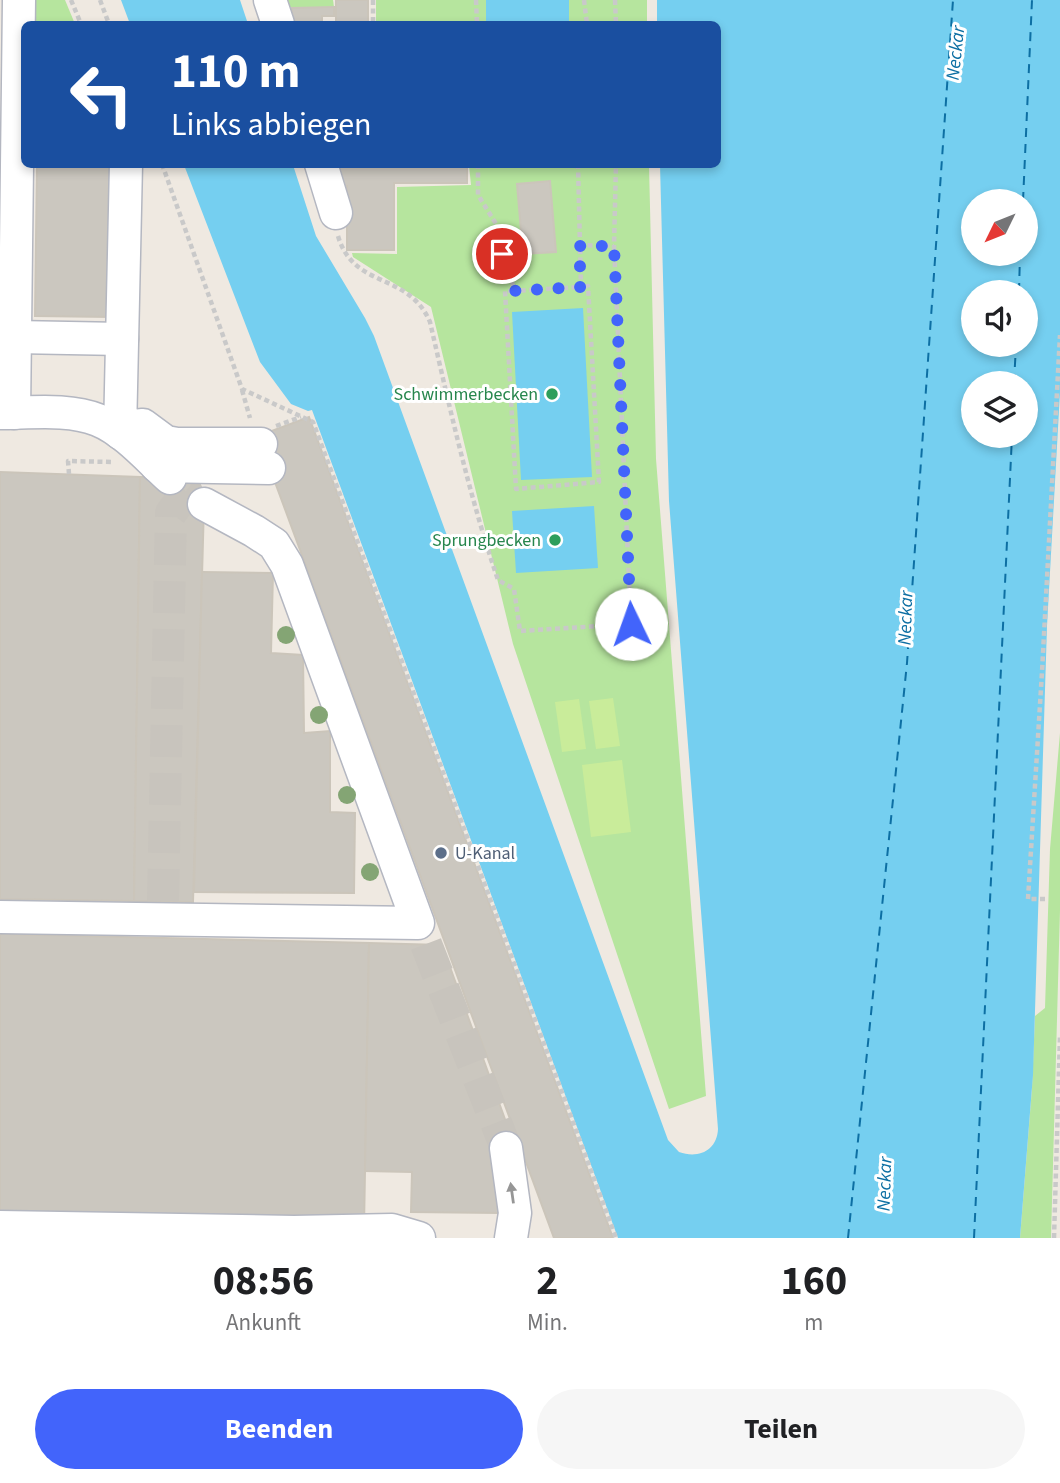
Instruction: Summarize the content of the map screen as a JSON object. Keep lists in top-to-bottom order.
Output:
{
  "water": ["Neckar"],
  "places": ["Schwimmerbecken", "Sprungbecken", "U-Kanal"],
  "north": "bottom left",
  "page": {
    "turn": ["110 m", "Links abbiegen"],
    "eta": [
      "08:56",
      "Ankunft",
      "2",
      "Min.",
      "160",
      "m"
    ],
    "buttons": ["Beenden", "Teilen"]
  }
}
